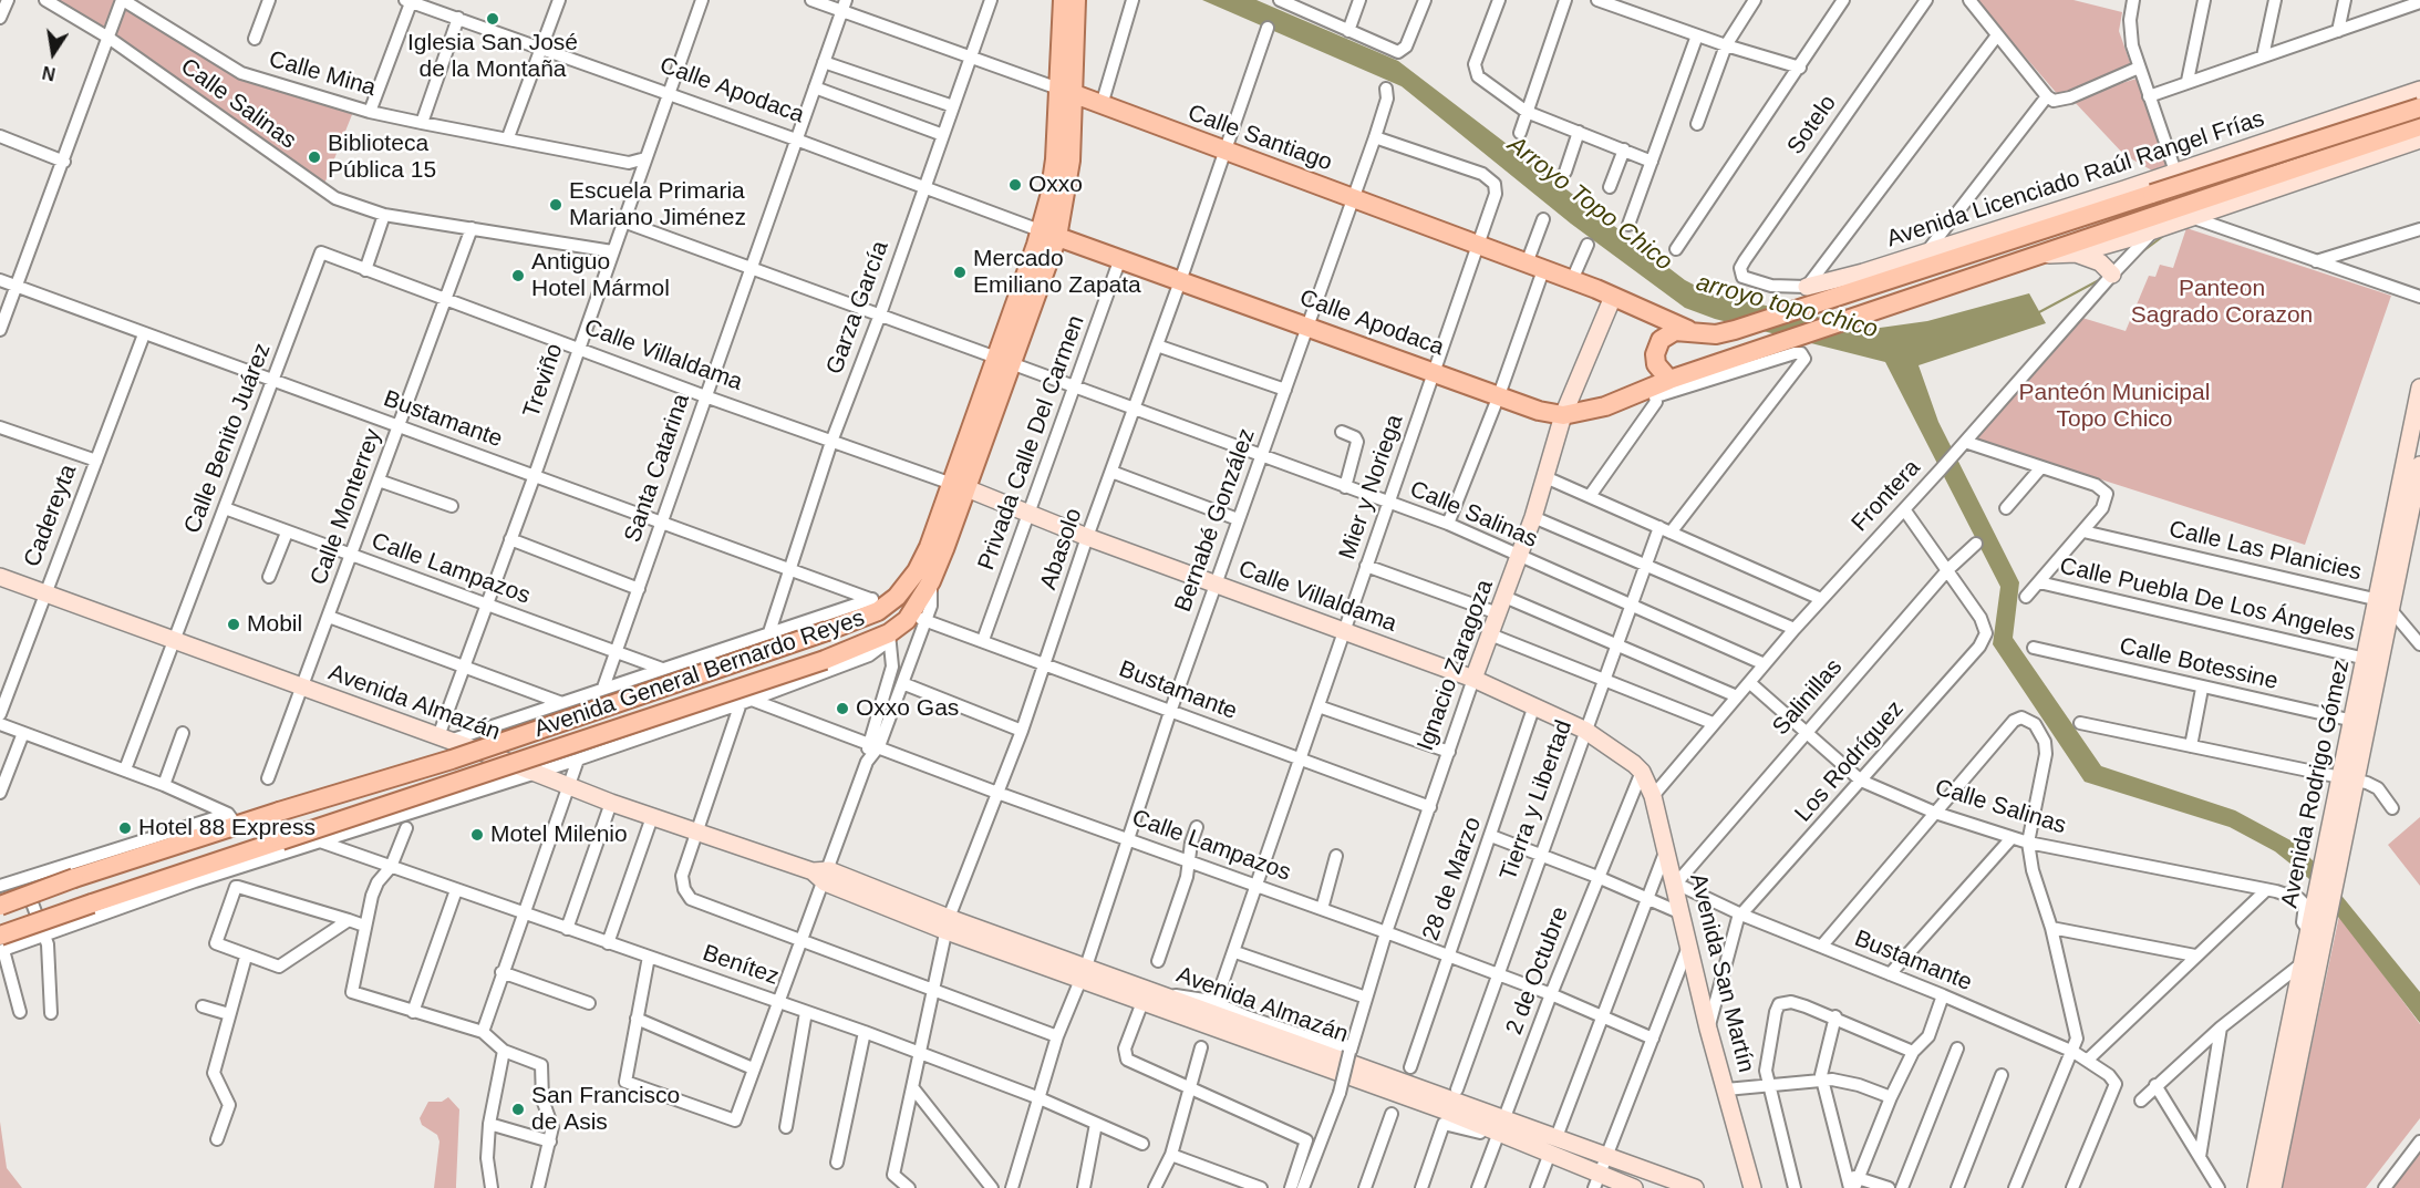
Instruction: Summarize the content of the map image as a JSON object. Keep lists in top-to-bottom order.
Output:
{
  "streets": {
    "main road": [
      "Calle Apodaca",
      "Calle Santiago",
      "Avenida Licenciado Raúl Rangel Frías",
      "Calle Villaldama",
      "Ignacio Zaragoza",
      "Avenida General Bernardo Reyes",
      "Avenida Almazán",
      "Avenida Rodrigo Gómez",
      "Avenida San Martín"
    ],
    "street": [
      "Calle Mina",
      "Calle Salinas",
      "Sotelo",
      "Garza García",
      "Treviño",
      "Bustamante",
      "Calle Benito Juárez",
      "Privada Calle Del Carmen",
      "Santa Catarina",
      "Mier y Noriega",
      "Frontera",
      "Calle Monterrey",
      "Cadereyta",
      "Bernabé González",
      "Abasolo",
      "Calle Las Planicies",
      "Calle Lampazos",
      "Calle Puebla De Los Ángeles",
      "Calle Botessine",
      "Salinillas",
      "Los Rodríguez",
      "Tierra y Libertad",
      "28 de Marzo",
      "Benítez",
      "2 de Octubre"
    ]
  },
  "crossings": [
    ["Calle Mina", "Treviño"],
    ["Calle Apodaca", "Garza García"],
    ["Calle Apodaca", "Treviño"],
    ["Calle Apodaca", "Privada Calle Del Carmen"],
    ["Calle Apodaca", "Santa Catarina"],
    ["Calle Apodaca", "Mier y Noriega"],
    ["Calle Apodaca", "Frontera"],
    ["Calle Apodaca", "Bernabé González"],
    ["Calle Apodaca", "Abasolo"],
    ["Calle Apodaca", "Ignacio Zaragoza"],
    ["Calle Apodaca", "Avenida General Bernardo Reyes"],
    ["Calle Apodaca", "Tierra y Libertad"],
    ["Calle Salinas", "Garza García"],
    ["Calle Salinas", "Treviño"],
    ["Calle Salinas", "Privada Calle Del Carmen"],
    ["Calle Salinas", "Santa Catarina"],
    ["Calle Salinas", "Mier y Noriega"],
    ["Calle Salinas", "Frontera"],
    ["Calle Salinas", "Calle Monterrey"],
    ["Calle Salinas", "Bernabé González"],
    ["Calle Salinas", "Abasolo"],
    ["Calle Salinas", "Ignacio Zaragoza"],
    ["Calle Salinas", "Avenida General Bernardo Reyes"],
    ["Calle Salinas", "Salinillas"],
    ["Calle Salinas", "Los Rodríguez"],
    ["Calle Salinas", "Avenida Rodrigo Gómez"],
    ["Calle Salinas", "Tierra y Libertad"],
    ["Sotelo", "Avenida Licenciado Raúl Rangel Frías"],
    ["Calle Santiago", "Garza García"],
    ["Calle Santiago", "Santa Catarina"],
    ["Calle Santiago", "Mier y Noriega"],
    ["Calle Santiago", "Bernabé González"],
    ["Calle Santiago", "Abasolo"],
    ["Calle Santiago", "Ignacio Zaragoza"],
    ["Calle Santiago", "Avenida General Bernardo Reyes"],
    ["Garza García", "Calle Villaldama"],
    ["Garza García", "Bustamante"],
    ["Calle Villaldama", "Treviño"],
    ["Calle Villaldama", "Calle Benito Juárez"],
    ["Calle Villaldama", "Privada Calle Del Carmen"],
    ["Calle Villaldama", "Santa Catarina"],
    ["Calle Villaldama", "Mier y Noriega"],
    ["Calle Villaldama", "Calle Monterrey"],
    ["Calle Villaldama", "Bernabé González"],
    ["Calle Villaldama", "Abasolo"],
    ["Calle Villaldama", "Ignacio Zaragoza"],
    ["Calle Villaldama", "Avenida General Bernardo Reyes"],
    ["Calle Villaldama", "Tierra y Libertad"],
    ["Calle Villaldama", "28 de Marzo"],
    ["Calle Villaldama", "2 de Octubre"],
    ["Calle Villaldama", "Avenida San Martín"],
    ["Treviño", "Bustamante"],
    ["Treviño", "Calle Lampazos"],
    ["Treviño", "Avenida Almazán"],
    ["Bustamante", "Calle Benito Juárez"],
    ["Bustamante", "Privada Calle Del Carmen"],
    ["Bustamante", "Santa Catarina"],
    ["Bustamante", "Mier y Noriega"],
    ["Bustamante", "Calle Monterrey"],
    ["Bustamante", "Cadereyta"],
    ["Bustamante", "Bernabé González"],
    ["Bustamante", "Abasolo"],
    ["Bustamante", "Ignacio Zaragoza"],
    ["Bustamante", "Avenida General Bernardo Reyes"],
    ["Bustamante", "Salinillas"],
    ["Bustamante", "Los Rodríguez"],
    ["Bustamante", "Avenida San Martín"],
    ["Calle Benito Juárez", "Calle Lampazos"],
    ["Calle Benito Juárez", "Avenida Almazán"],
    ["Santa Catarina", "Calle Lampazos"],
    ["Mier y Noriega", "Bernabé González"],
    ["Mier y Noriega", "Calle Lampazos"],
    ["Frontera", "Avenida San Martín"],
    ["Calle Monterrey", "Calle Lampazos"],
    ["Calle Monterrey", "Avenida Almazán"],
    ["Cadereyta", "Avenida Almazán"],
    ["Bernabé González", "Calle Lampazos"],
    ["Bernabé González", "Avenida Almazán"],
    ["Bernabé González", "Benítez"],
    ["Abasolo", "Calle Lampazos"],
    ["Abasolo", "Avenida Almazán"],
    ["Abasolo", "Benítez"],
    ["Calle Las Planicies", "Avenida Rodrigo Gómez"],
    ["Calle Lampazos", "Ignacio Zaragoza"],
    ["Calle Lampazos", "Tierra y Libertad"],
    ["Calle Lampazos", "28 de Marzo"],
    ["Calle Lampazos", "2 de Octubre"],
    ["Calle Puebla De Los Ángeles", "Avenida Rodrigo Gómez"],
    ["Calle Botessine", "Avenida Rodrigo Gómez"],
    ["Salinillas", "Los Rodríguez"],
    ["Salinillas", "Avenida San Martín"],
    ["Avenida Almazán", "2 de Octubre"],
    ["2 de Octubre", "Avenida San Martín"]
  ],
  "water": ["Arroyo Topo Chico", "arroyo topo chico"],
  "parks": ["Panteon Sagrado Corazon", "Panteón Municipal Topo Chico"],
  "places": [
    "Iglesia San José de la Montaña",
    "Biblioteca Pública 15",
    "Oxxo",
    "Escuela Primaria Mariano Jiménez",
    "Mercado Emiliano Zapata",
    "Antiguo Hotel Mármol",
    "Mobil",
    "Oxxo Gas",
    "Hotel 88 Express",
    "Motel Milenio",
    "San Francisco de Asis"
  ],
  "north": "bottom"
}
